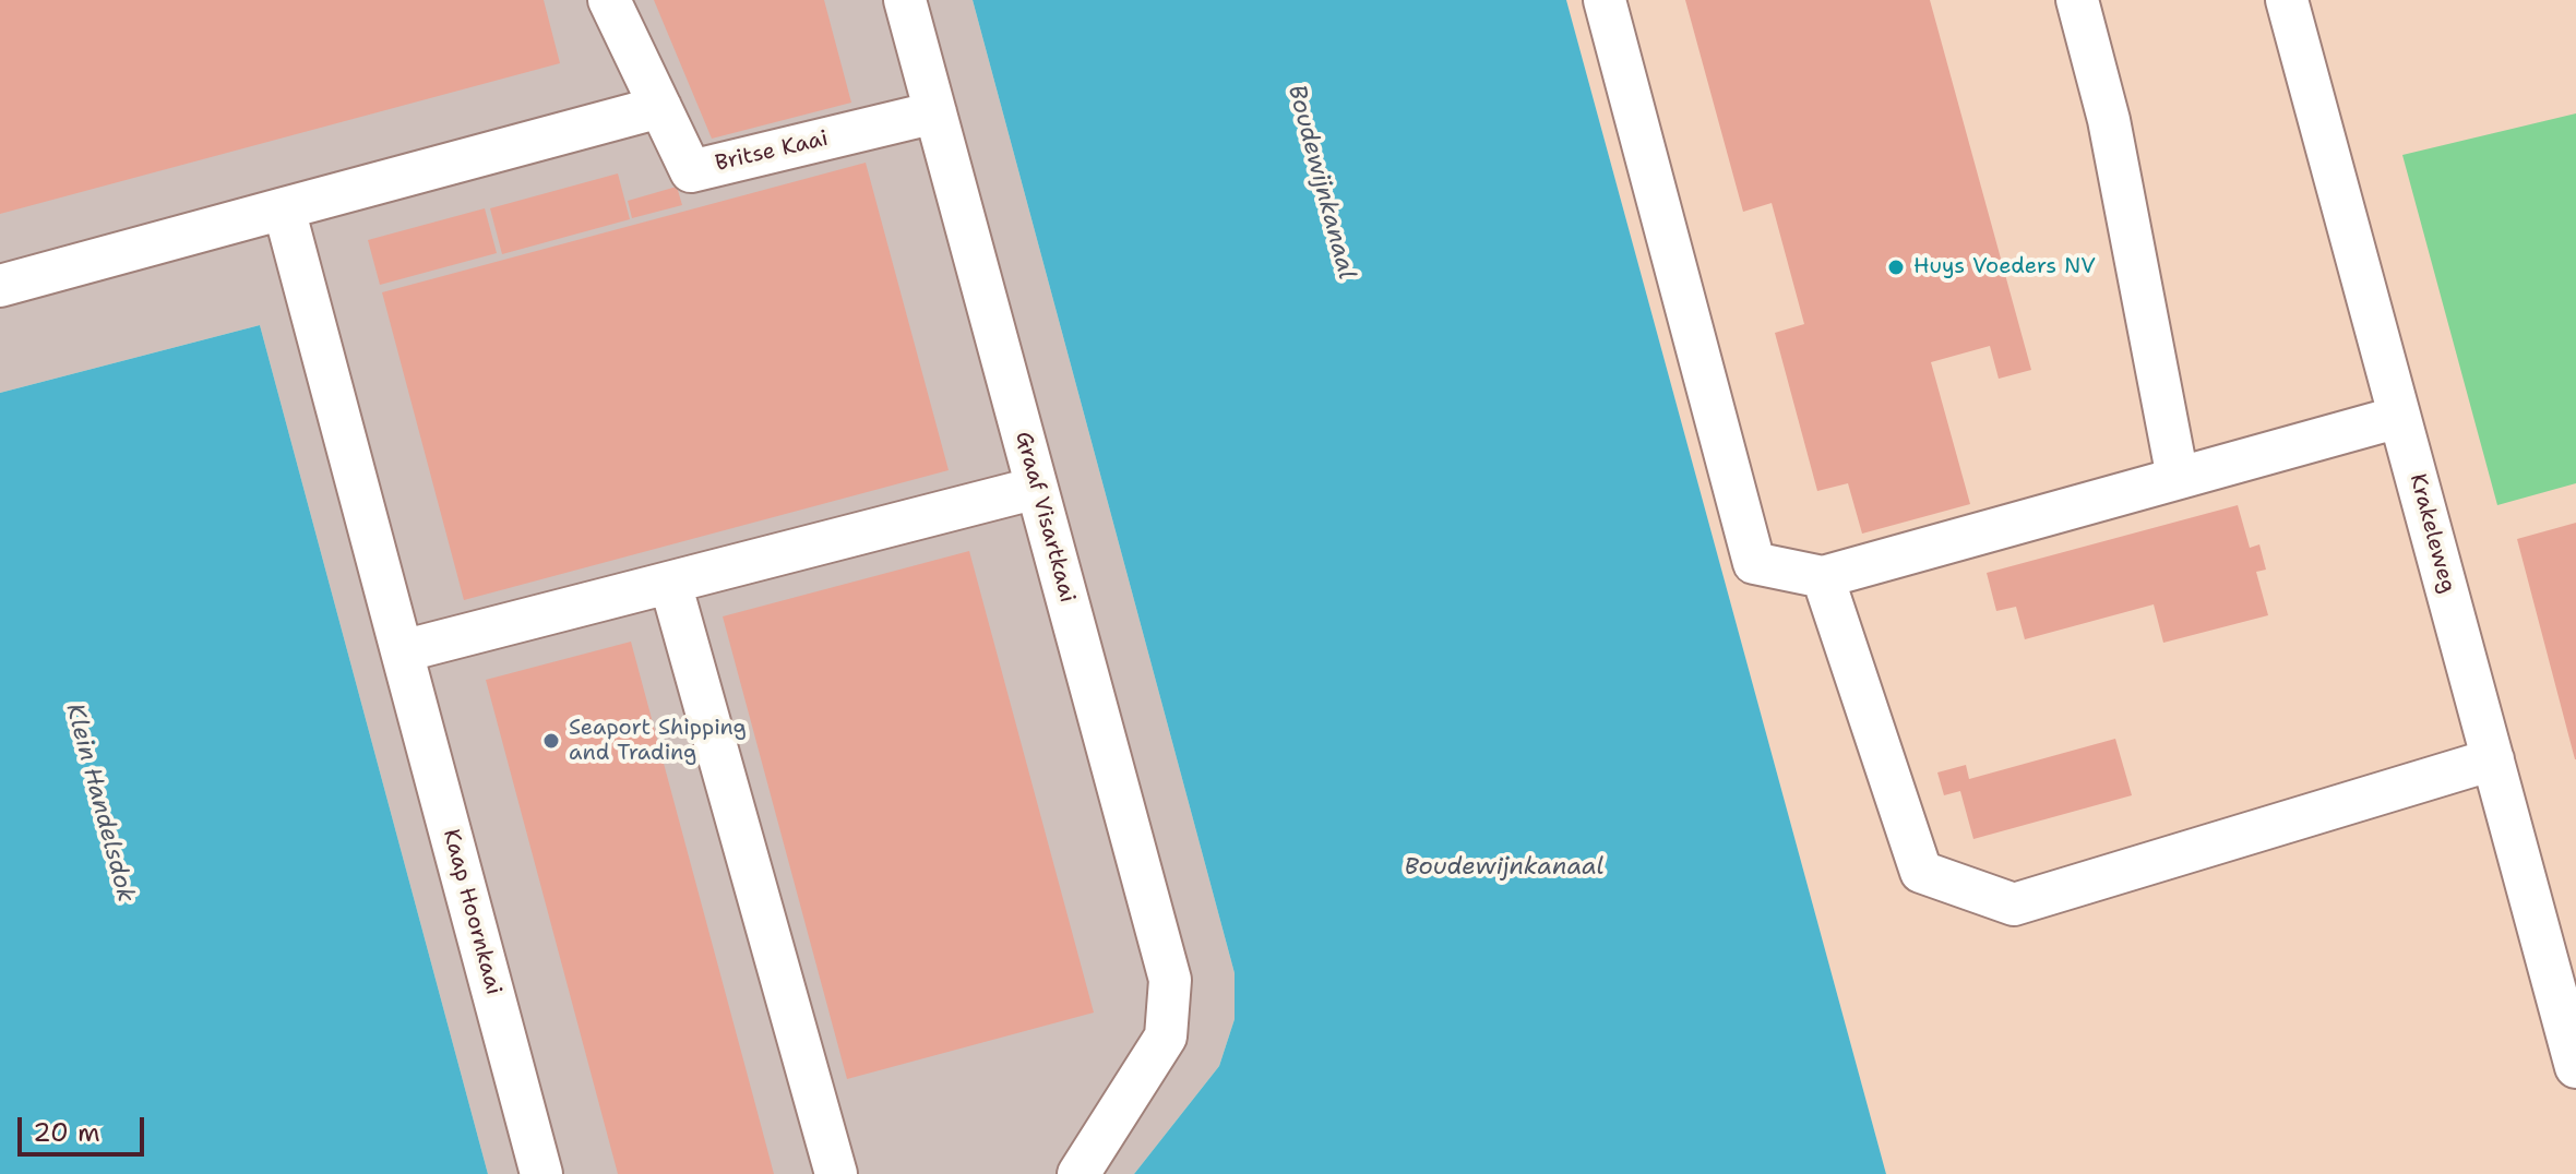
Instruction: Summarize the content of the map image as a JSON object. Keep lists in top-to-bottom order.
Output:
{
  "streets": {
    "street": [
      "Britse Kaai",
      "Graaf Visartkaai",
      "Krakeleweg",
      "Kaap Hoornkaai"
    ]
  },
  "crossings": [
    ["Britse Kaai", "Graaf Visartkaai"]
  ],
  "water": ["Boudewijnkanaal", "Klein Handelsdok"],
  "places": ["Huys Voeders NV", "Seaport Shipping and Trading"],
  "scale_bar": "20 m"
}
